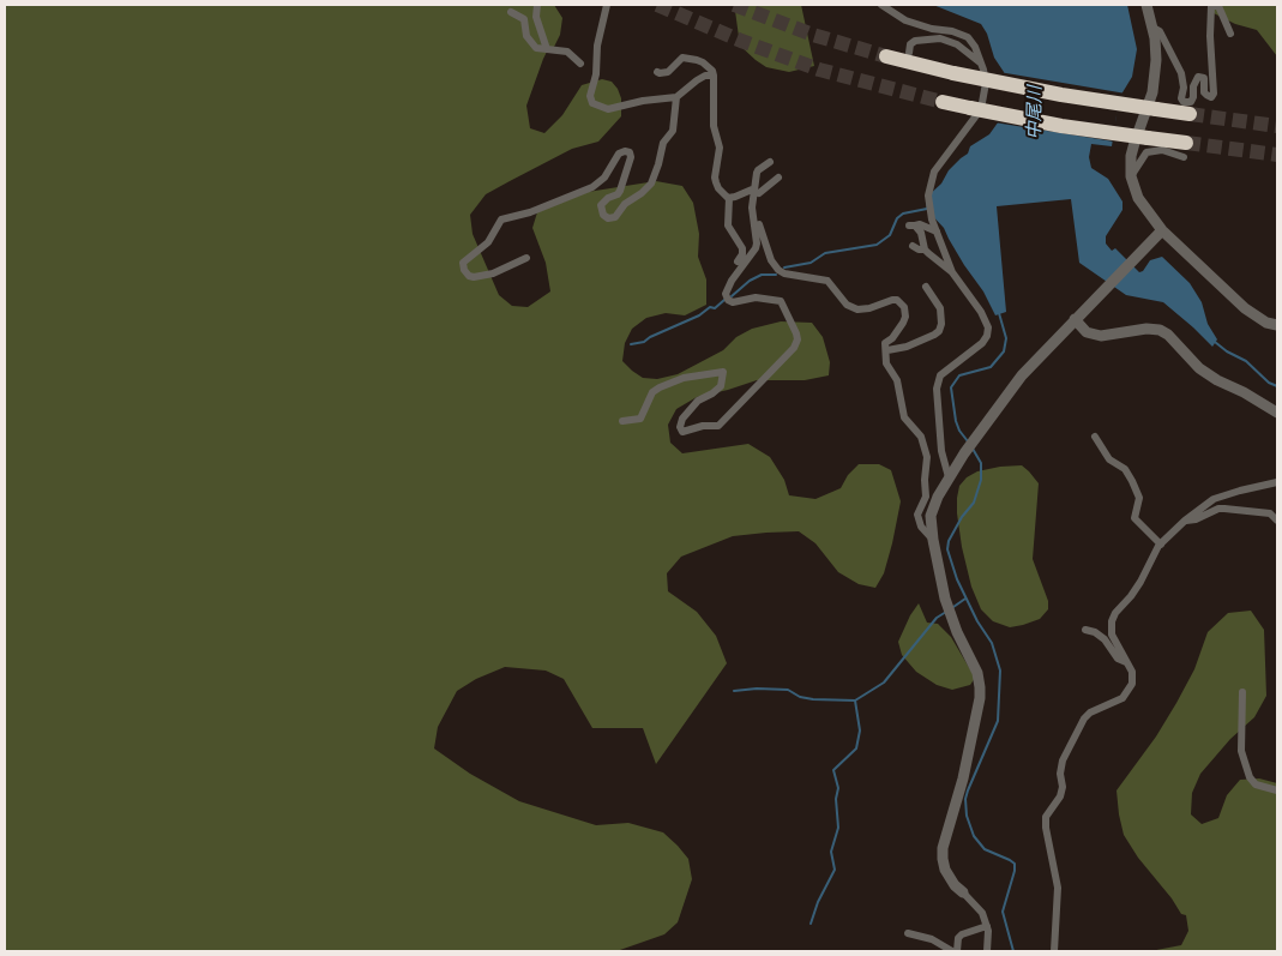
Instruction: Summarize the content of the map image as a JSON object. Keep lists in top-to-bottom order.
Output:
{
  "water": ["中尾川"]
}
